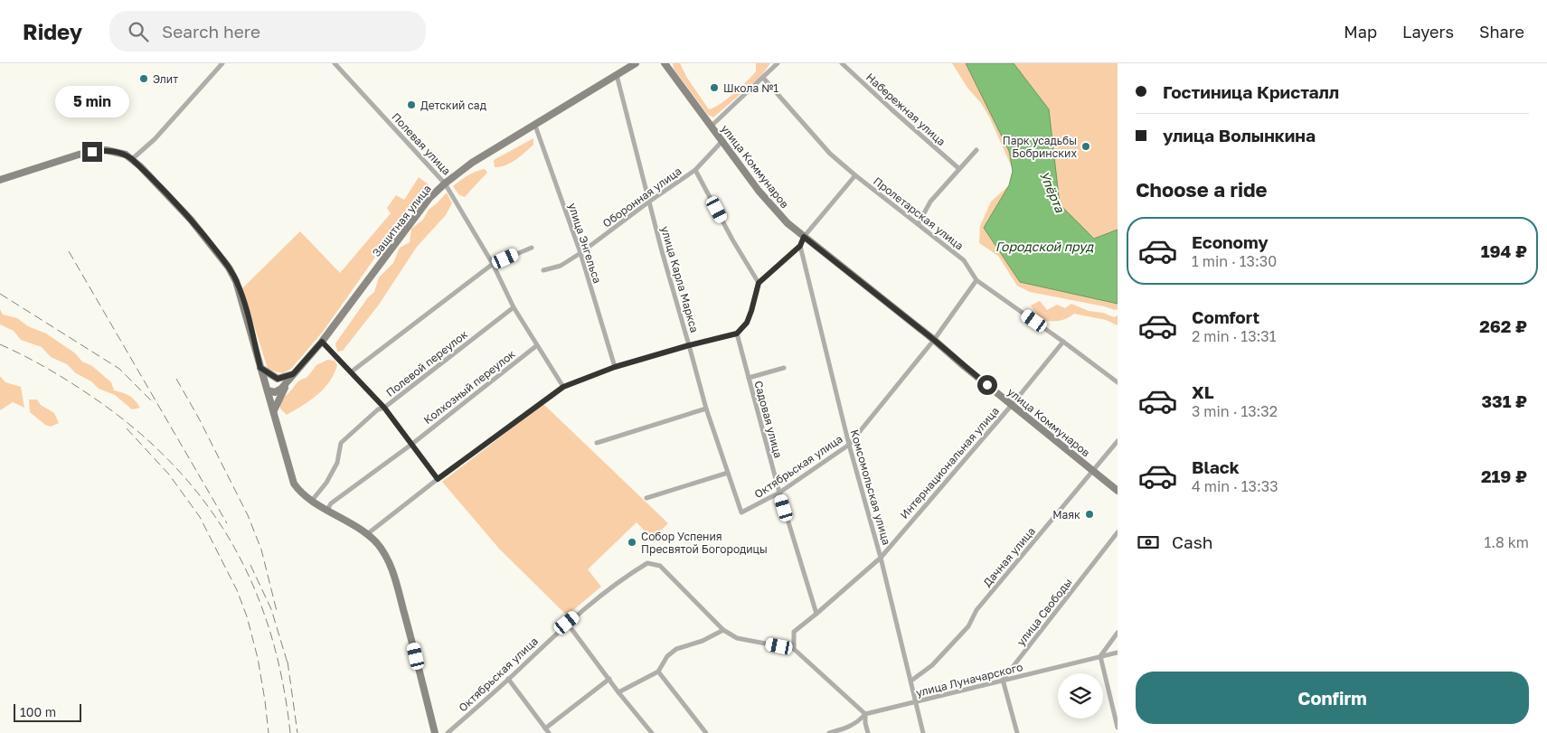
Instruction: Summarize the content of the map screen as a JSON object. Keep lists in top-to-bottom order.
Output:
{
  "streets": {
    "street": [
      "Набережная улица",
      "Полевая улица",
      "улица Коммунаров",
      "Оборонная улица",
      "Пролетарская улица",
      "Защитная улица",
      "улица Энгельса",
      "улица Карла Маркса",
      "Полевой переулок",
      "Колхозный переулок",
      "Садовая улица",
      "Интернациональная улица",
      "Октябрьская улица",
      "Комсомольская улица",
      "Дачная улица",
      "улица Свободы",
      "улица Луначарского"
    ]
  },
  "crossings": [
    ["Полевая улица", "Защитная улица"],
    ["Полевая улица", "Полевой переулок"],
    ["Полевая улица", "Колхозный переулок"],
    ["улица Коммунаров", "Оборонная улица"],
    ["улица Коммунаров", "Интернациональная улица"],
    ["улица Коммунаров", "Октябрьская улица"],
    ["улица Коммунаров", "Дачная улица"],
    ["Оборонная улица", "улица Энгельса"],
    ["Оборонная улица", "улица Карла Маркса"],
    ["Пролетарская улица", "Интернациональная улица"],
    ["Пролетарская улица", "Октябрьская улица"],
    ["Защитная улица", "улица Энгельса"],
    ["Защитная улица", "улица Карла Маркса"],
    ["улица Карла Маркса", "Октябрьская улица"],
    ["Садовая улица", "Интернациональная улица"],
    ["Садовая улица", "Октябрьская улица"],
    ["Интернациональная улица", "Комсомольская улица"],
    ["Октябрьская улица", "Комсомольская улица"],
    ["Комсомольская улица", "Дачная улица"],
    ["Комсомольская улица", "улица Луначарского"],
    ["улица Свободы", "улица Луначарского"]
  ],
  "water": ["Упёрта", "Городской пруд"],
  "places": [
    "Элит",
    "Школа №1",
    "Детский сад",
    "Парк усадьбы Бобринских",
    "Маяк",
    "Собор Успения Пресвятой Богородицы"
  ],
  "scale_bar": "100 m",
  "page": {
    "header": "Ridey",
    "search": "Search here",
    "nav": ["Map", "Layers", "Share"],
    "banner": ["Гостиница Кристалл", "улица Волынкина"],
    "bubble": "5 min",
    "heading": "Choose a ride",
    "list": [
      {
        "name": "Economy",
        "note": "1 min · 13:30",
        "value": "194 ₽"
      },
      {
        "name": "Comfort",
        "note": "2 min · 13:31",
        "value": "262 ₽"
      },
      {
        "name": "XL",
        "note": "3 min · 13:32",
        "value": "331 ₽"
      },
      {
        "name": "Black",
        "note": "4 min · 13:33",
        "value": "219 ₽"
      }
    ],
    "pay": ["Cash", "1.8 km"],
    "buttons": "Confirm",
    "scale": "100 m"
  }
}
